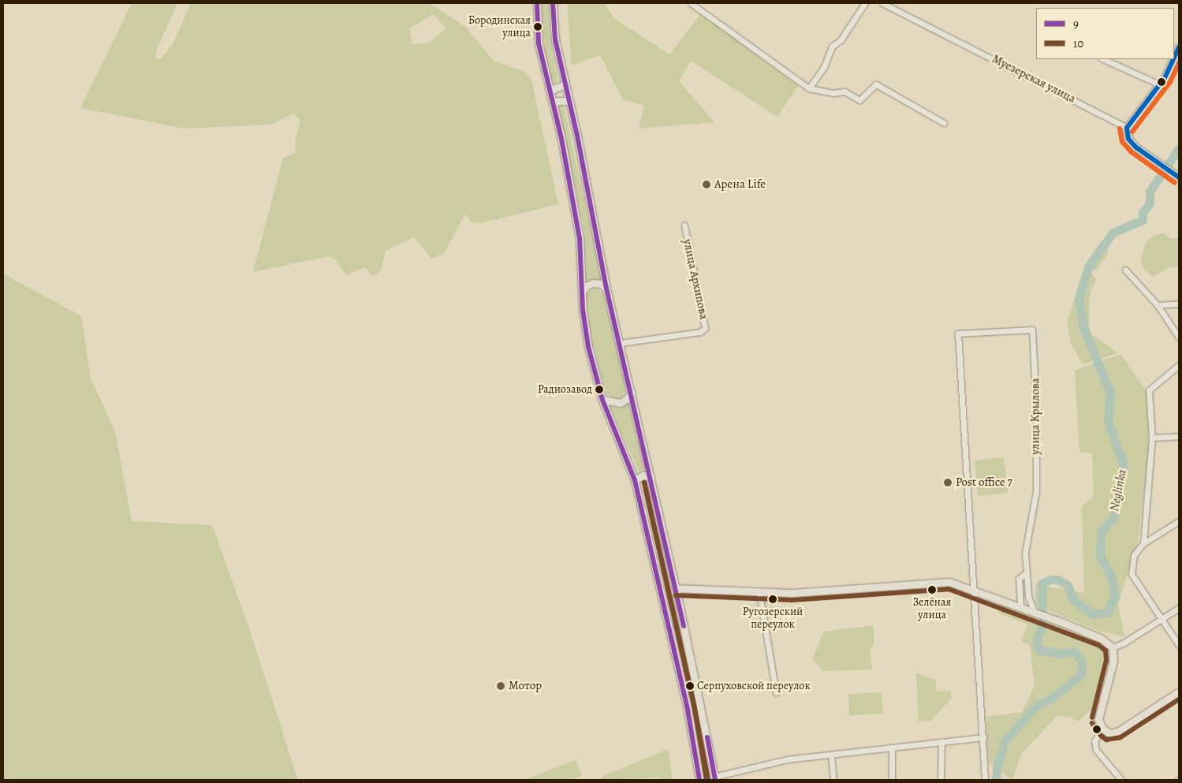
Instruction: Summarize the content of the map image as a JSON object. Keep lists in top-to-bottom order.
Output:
{
  "streets": {
    "street": ["Муезерская улица", "улица Архипова", "улица Крылова"]
  },
  "water": ["Neglinka"],
  "places": [
    "Бородинская улица",
    "Арена Life",
    "Радиозавод",
    "Post office 7",
    "Зелёная улица",
    "Ругозерский переулок",
    "Мотор",
    "Серпуховской переулок"
  ],
  "lines": ["transit line 9", "transit line 10"],
  "legend": ["9", "10"]
}
